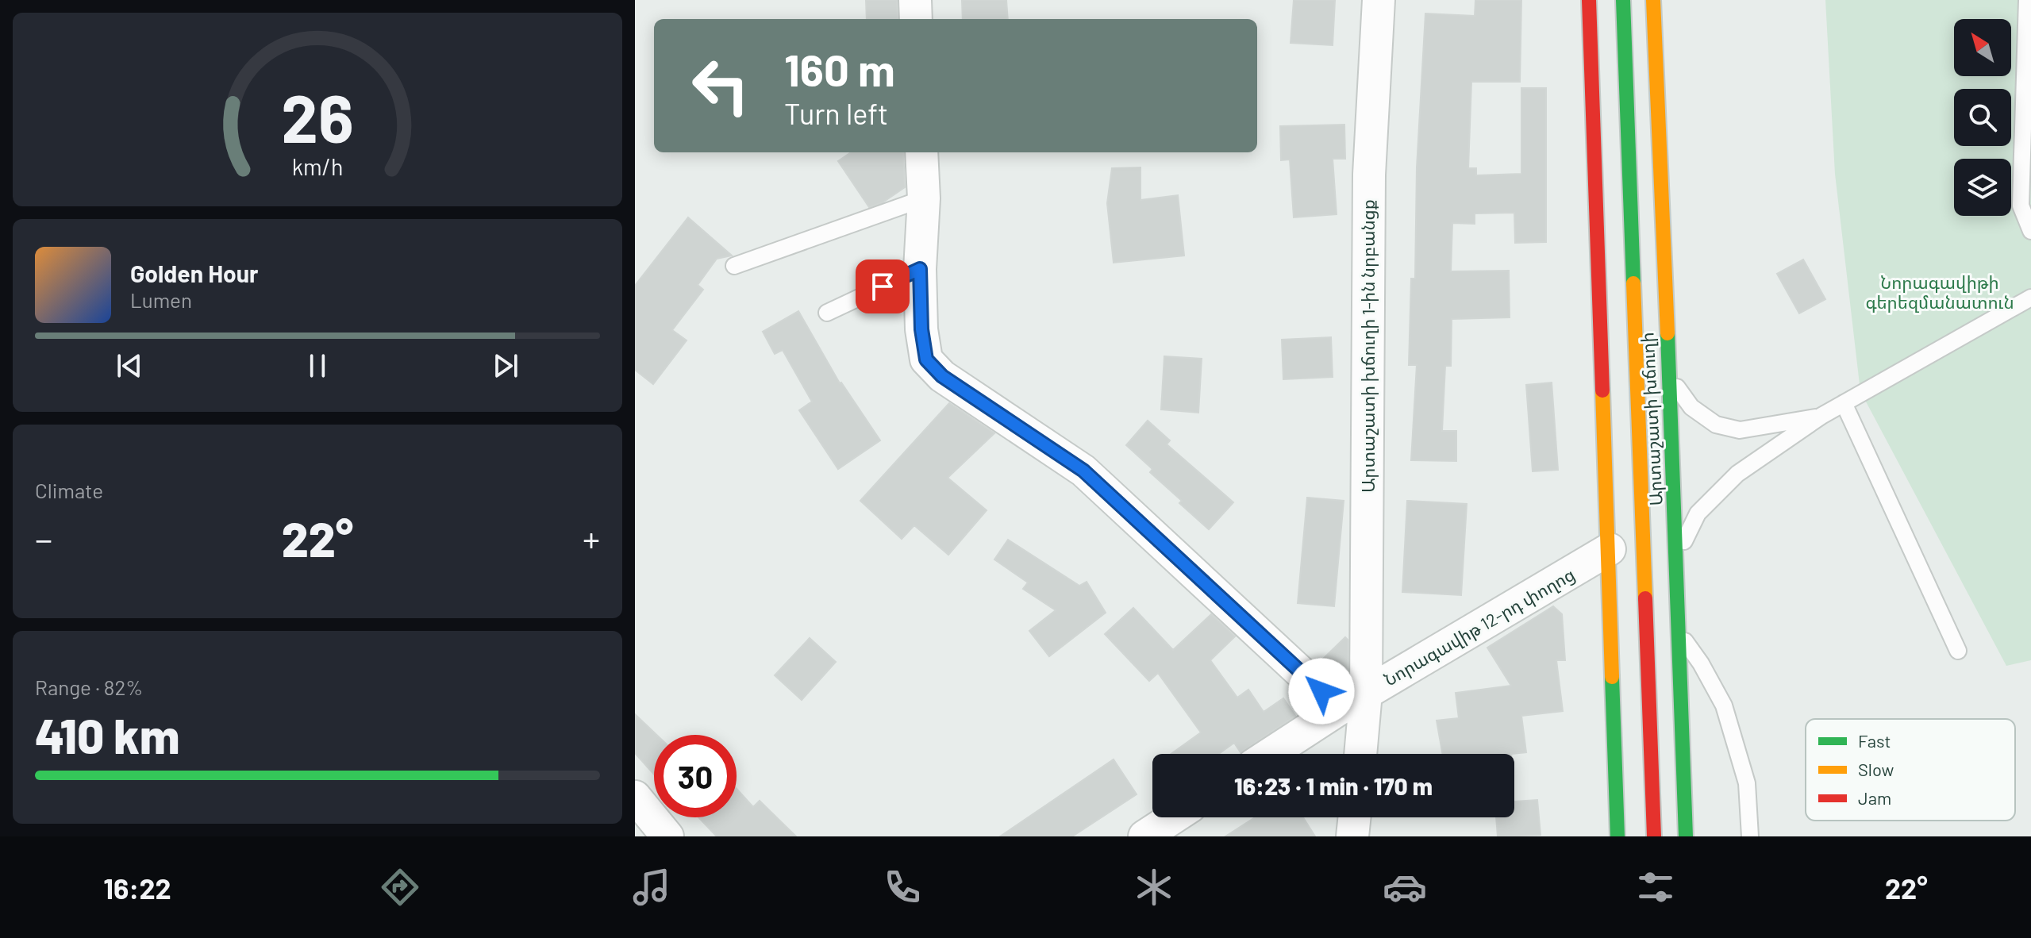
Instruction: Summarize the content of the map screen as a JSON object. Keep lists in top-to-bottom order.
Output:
{
  "streets": {
    "main road": ["Արտաշատի խճուղի"],
    "street": ["Արտաշատի խճուղի 1-ին նրբանցք", "Նորագավիթ 12-րդ փողոց"]
  },
  "crossings": [
    ["Արտաշատի խճուղի 1-ին նրբանցք", "Նորագավիթ 12-րդ փողոց"]
  ],
  "parks": ["Նորագավիթի գերեզմանատուն"],
  "legend": ["Fast", "Slow", "Jam"],
  "north": "top left",
  "page": {
    "turn": ["160 m", "Turn left"],
    "song": ["Golden Hour", "Lumen"],
    "tile": [
      "Climate",
      ["Range · 82%", "410 km"]
    ],
    "heat": ["−", "22°", "+"],
    "limit": "30",
    "trip": "16:23 · 1 min · 170 m",
    "tabs": ["16:22", "22°"],
    "gauge": ["26", "km/h"]
  }
}
